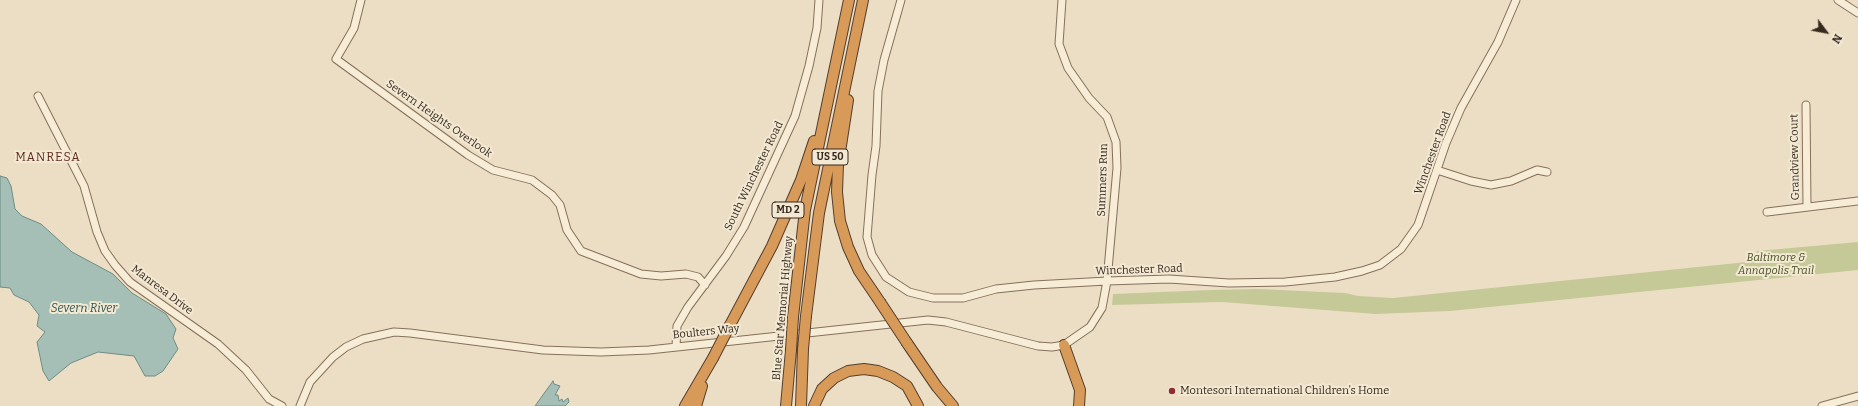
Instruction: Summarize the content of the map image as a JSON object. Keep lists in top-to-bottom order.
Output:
{
  "streets": {
    "highway": ["US 50", "MD 2", "Blue Star Memorial Highway"],
    "street": [
      "Severn Heights Overlook",
      "Winchester Road",
      "Grandview Court",
      "South Winchester Road",
      "Summers Run",
      "Manresa Drive",
      "Boulters Way"
    ]
  },
  "crossings": [
    ["Severn Heights Overlook", "South Winchester Road"],
    ["Winchester Road", "Summers Run"],
    ["Winchester Road", "Boulters Way"],
    ["South Winchester Road", "Boulters Way"],
    ["Summers Run", "Boulters Way"],
    ["MD 2", "Blue Star Memorial Highway"]
  ],
  "districts": ["MANRESA"],
  "water": ["Severn River"],
  "parks": ["Baltimore & Annapolis Trail"],
  "places": ["Montesori International Children's Home"],
  "north": "bottom right"
}
